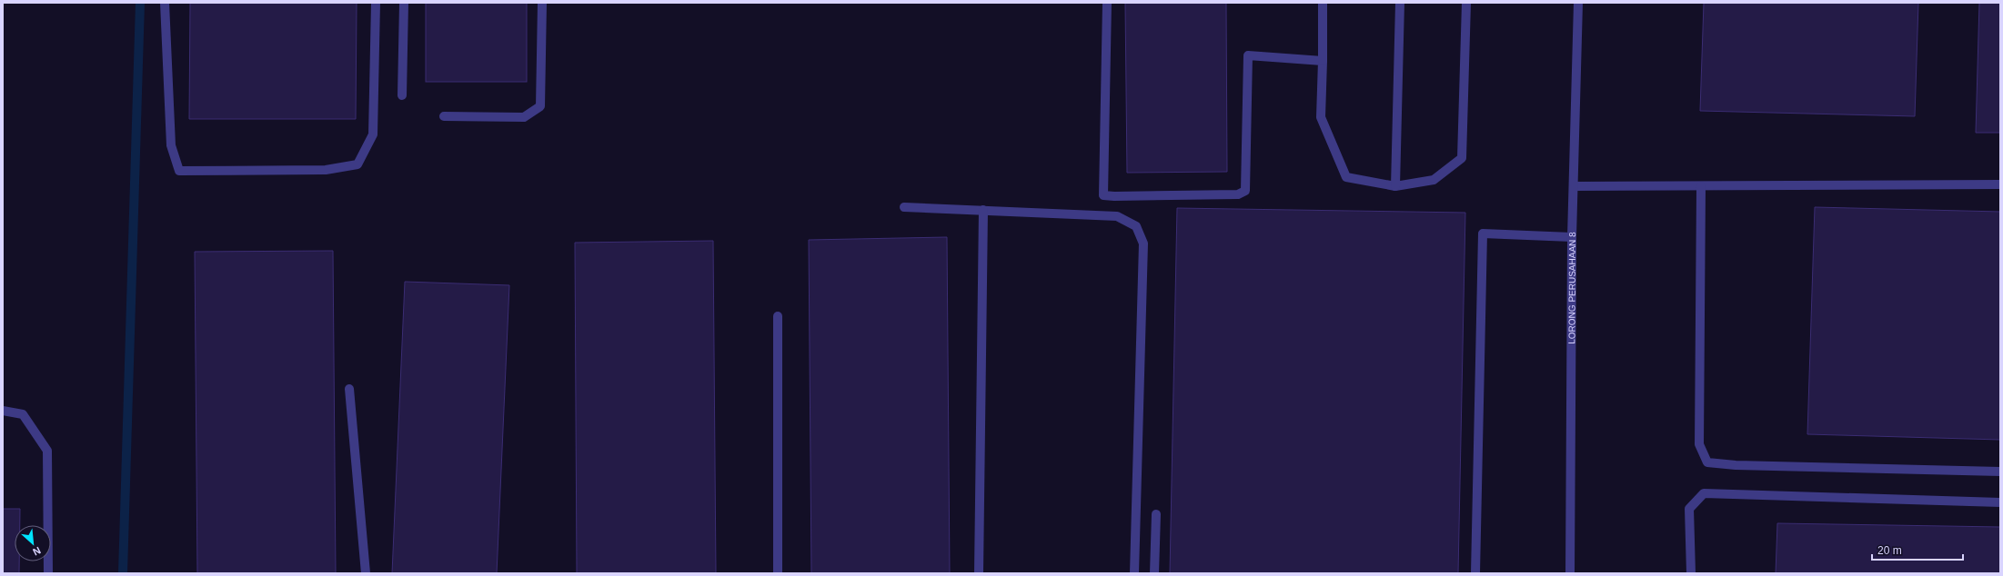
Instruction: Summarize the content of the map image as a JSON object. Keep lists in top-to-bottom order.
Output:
{
  "streets": {
    "street": ["LORONG PERUSAHAAN 8"]
  },
  "scale_bar": "20 m",
  "north": "bottom right"
}
